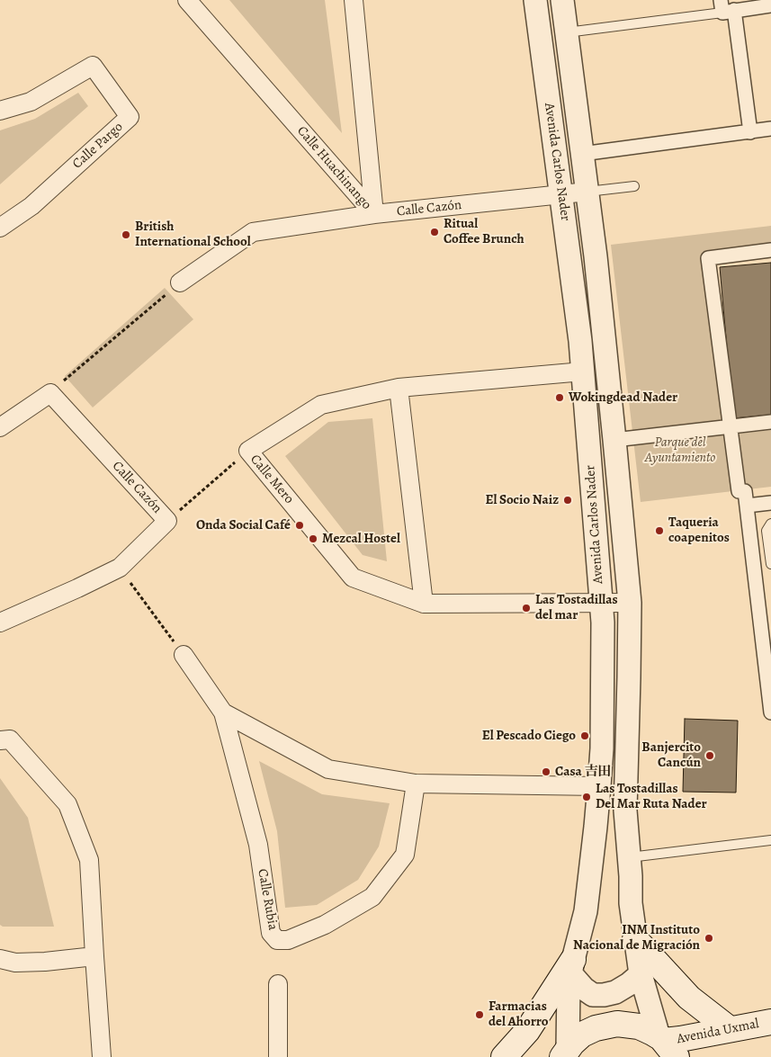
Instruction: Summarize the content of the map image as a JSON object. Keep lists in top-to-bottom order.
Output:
{
  "streets": {
    "main road": ["Avenida Uxmal"],
    "street": [
      "Calle Pargo",
      "Avenida Carlos Nader",
      "Calle Huachinango",
      "Calle Cazón",
      "Calle Mero",
      "Calle Rubia"
    ]
  },
  "crossings": [
    ["Avenida Carlos Nader", "Calle Cazón"],
    ["Avenida Carlos Nader", "Calle Mero"],
    ["Avenida Carlos Nader", "Calle Rubia"],
    ["Avenida Carlos Nader", "Avenida Uxmal"],
    ["Calle Huachinango", "Calle Cazón"]
  ],
  "parks": ["Parque del Ayuntamiento"],
  "places": [
    "Ritual Coffee Brunch",
    "British International School",
    "Wokingdead Nader",
    "El Socio Naiz",
    "Onda Social Café",
    "Taqueria coapenitos",
    "Mezcal Hostel",
    "Las Tostadillas del mar",
    "El Pescado Ciego",
    "Banjercito Cancún",
    "Casa 吉田",
    "Las Tostadillas Del Mar Ruta Nader",
    "INM Instituto Nacional de Migración",
    "Farmacias del Ahorro"
  ]
}
